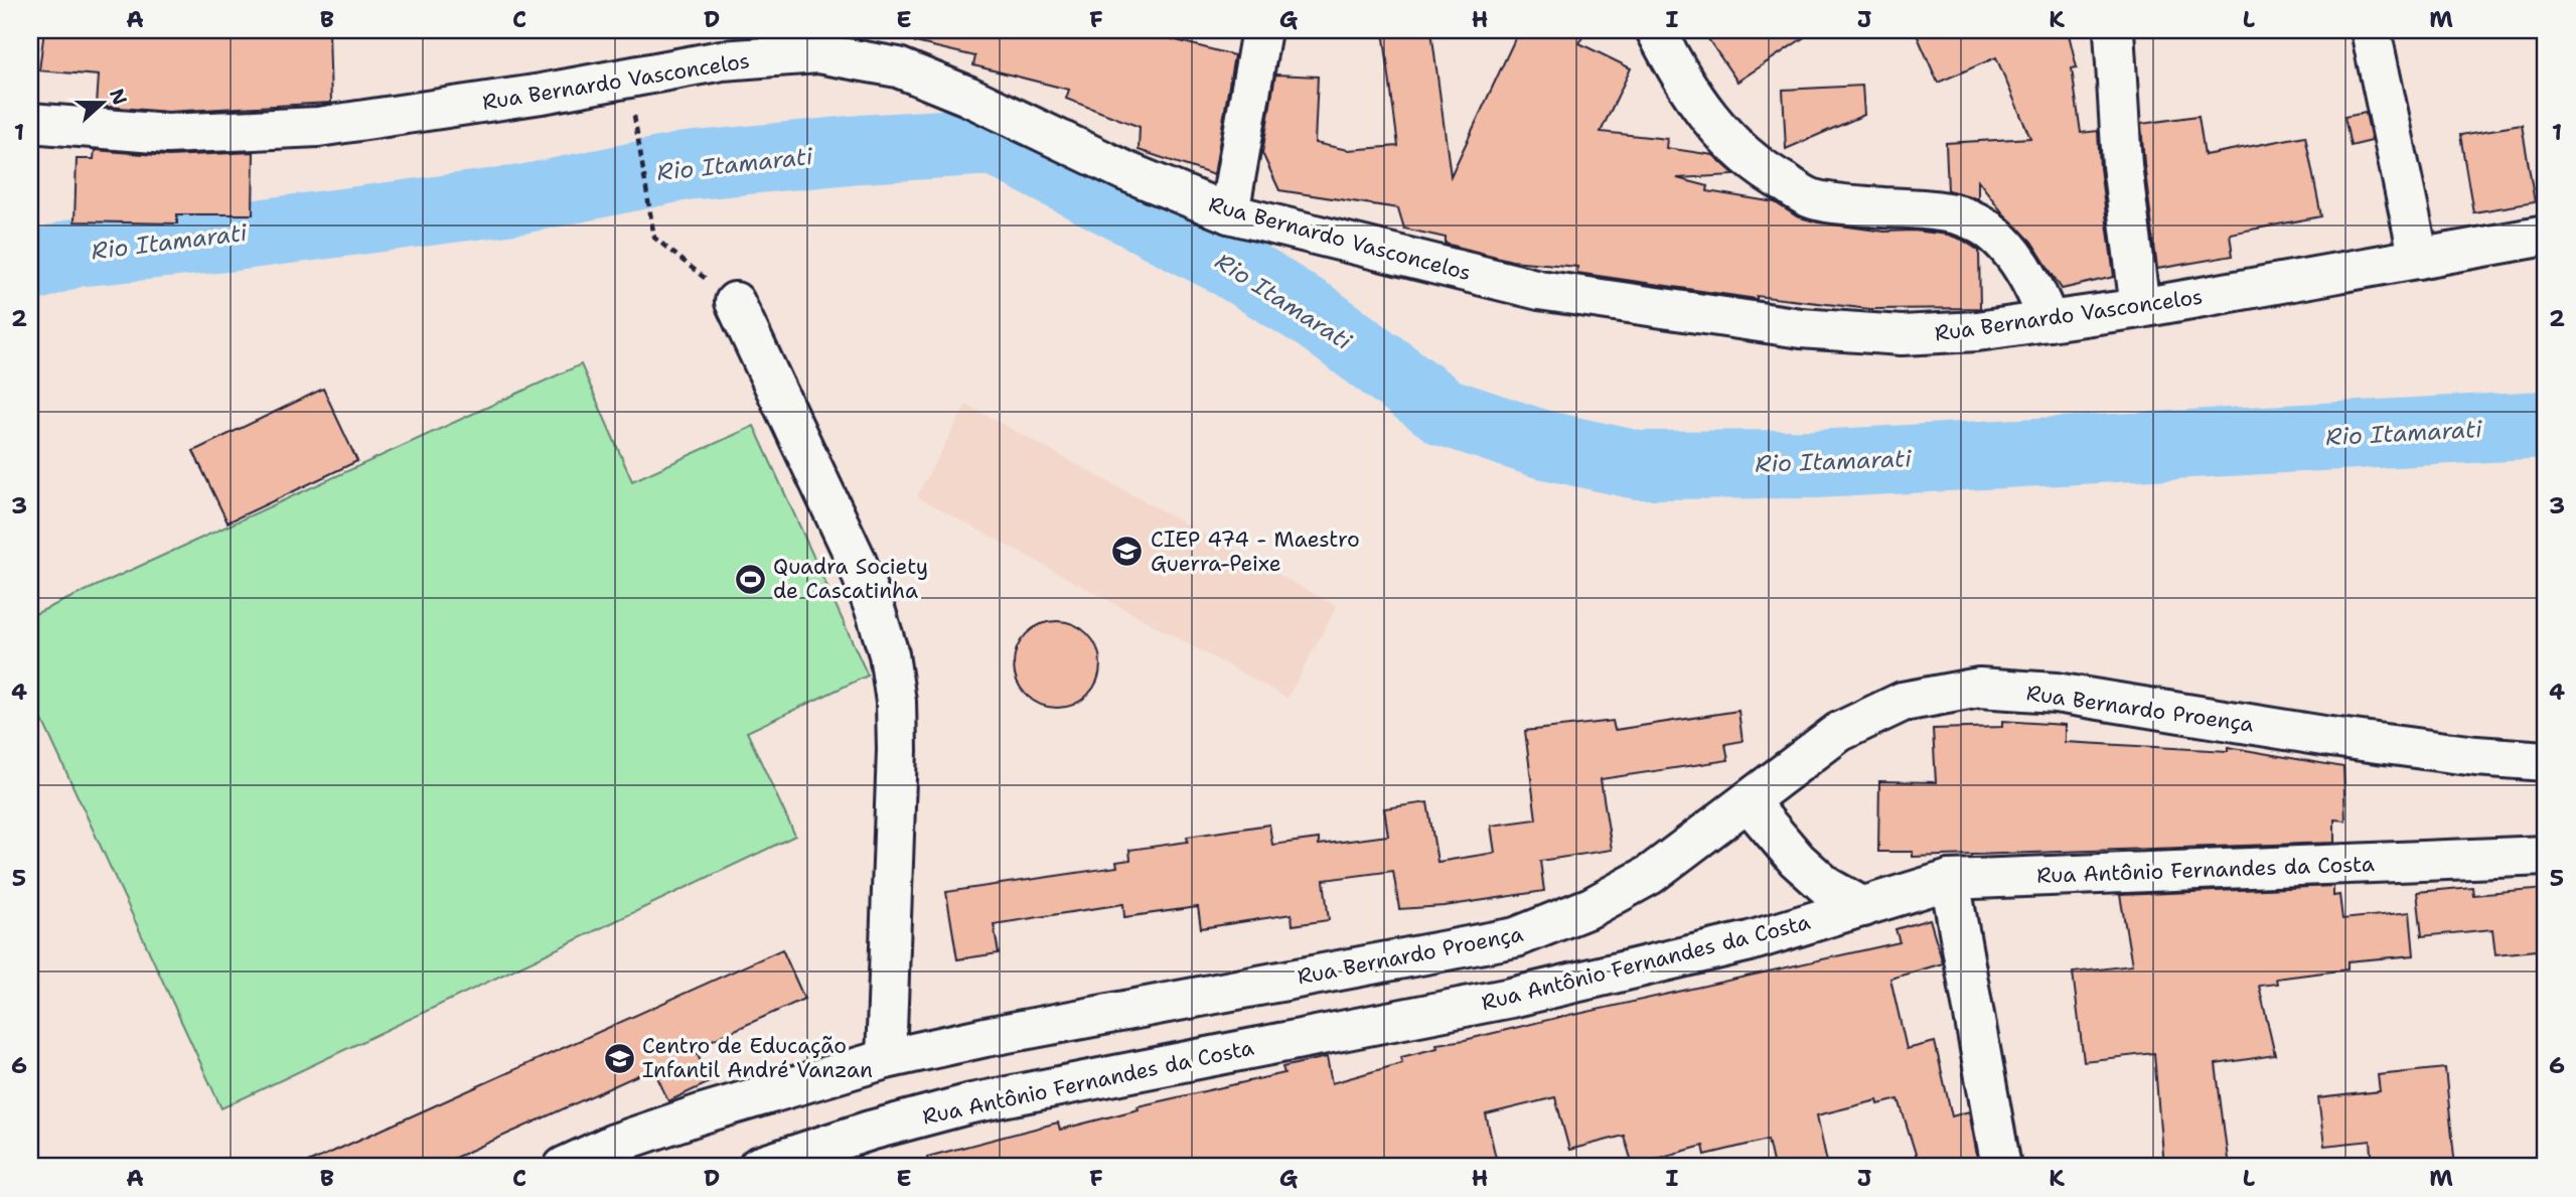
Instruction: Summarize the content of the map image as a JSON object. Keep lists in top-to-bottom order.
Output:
{
  "streets": {
    "street": ["Rua Bernardo Vasconcelos", "Rua Bernardo Proença", "Rua Antônio Fernandes da Costa"]
  },
  "water": ["Rio Itamarati"],
  "places": {
    "school or university": ["CIEP 474 - Maestro Guerra-Peixe", "Centro de Educação Infantil André Vanzan"],
    "sports": ["Quadra Society de Cascatinha"]
  },
  "north": "right",
  "grid": {
    "columns": [
      "A",
      "B",
      "C",
      "D",
      "E",
      "F",
      "G",
      "H",
      "I",
      "J",
      "K",
      "L",
      "M"
    ],
    "rows": [
      "1",
      "2",
      "3",
      "4",
      "5",
      "6"
    ]
  }
}
